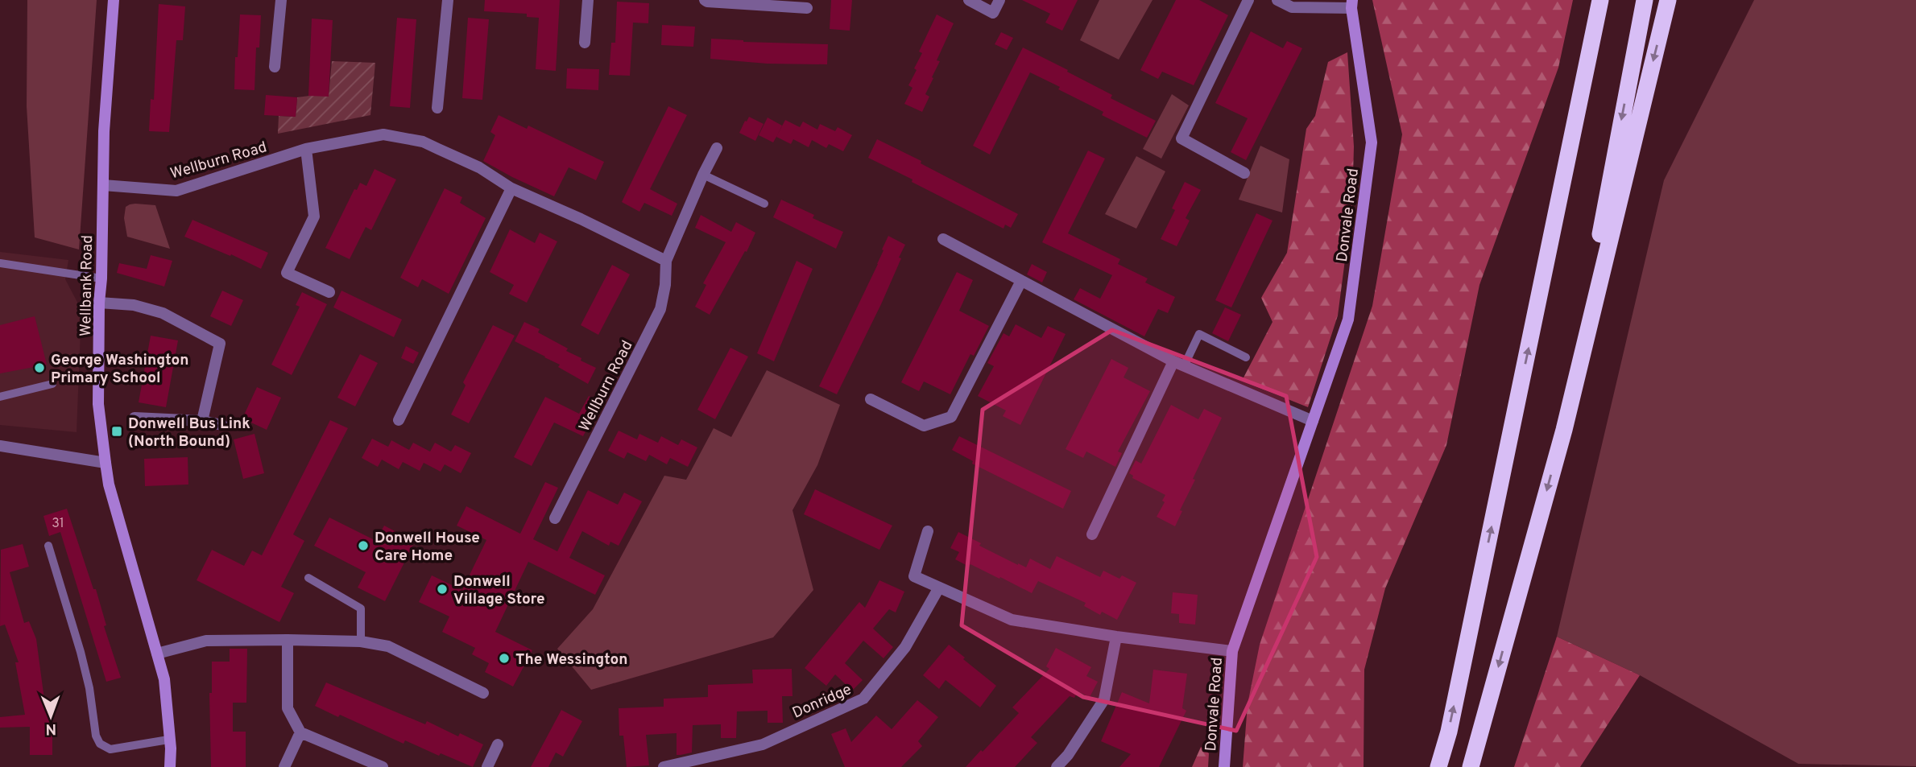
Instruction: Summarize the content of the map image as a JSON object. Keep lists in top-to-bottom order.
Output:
{
  "streets": {
    "street": [
      "Wellburn Road",
      "Donvale Road",
      "Wellbank Road",
      "Donridge"
    ]
  },
  "crossings": [
    ["Wellburn Road", "Wellbank Road"]
  ],
  "places": {
    "other": [
      "George Washington Primary School",
      "Donwell House Care Home",
      "Donwell Village Store",
      "The Wessington"
    ],
    "transit": ["Donwell Bus Link (North Bound)"]
  },
  "house_numbers": ["31"],
  "north": "bottom"
}
